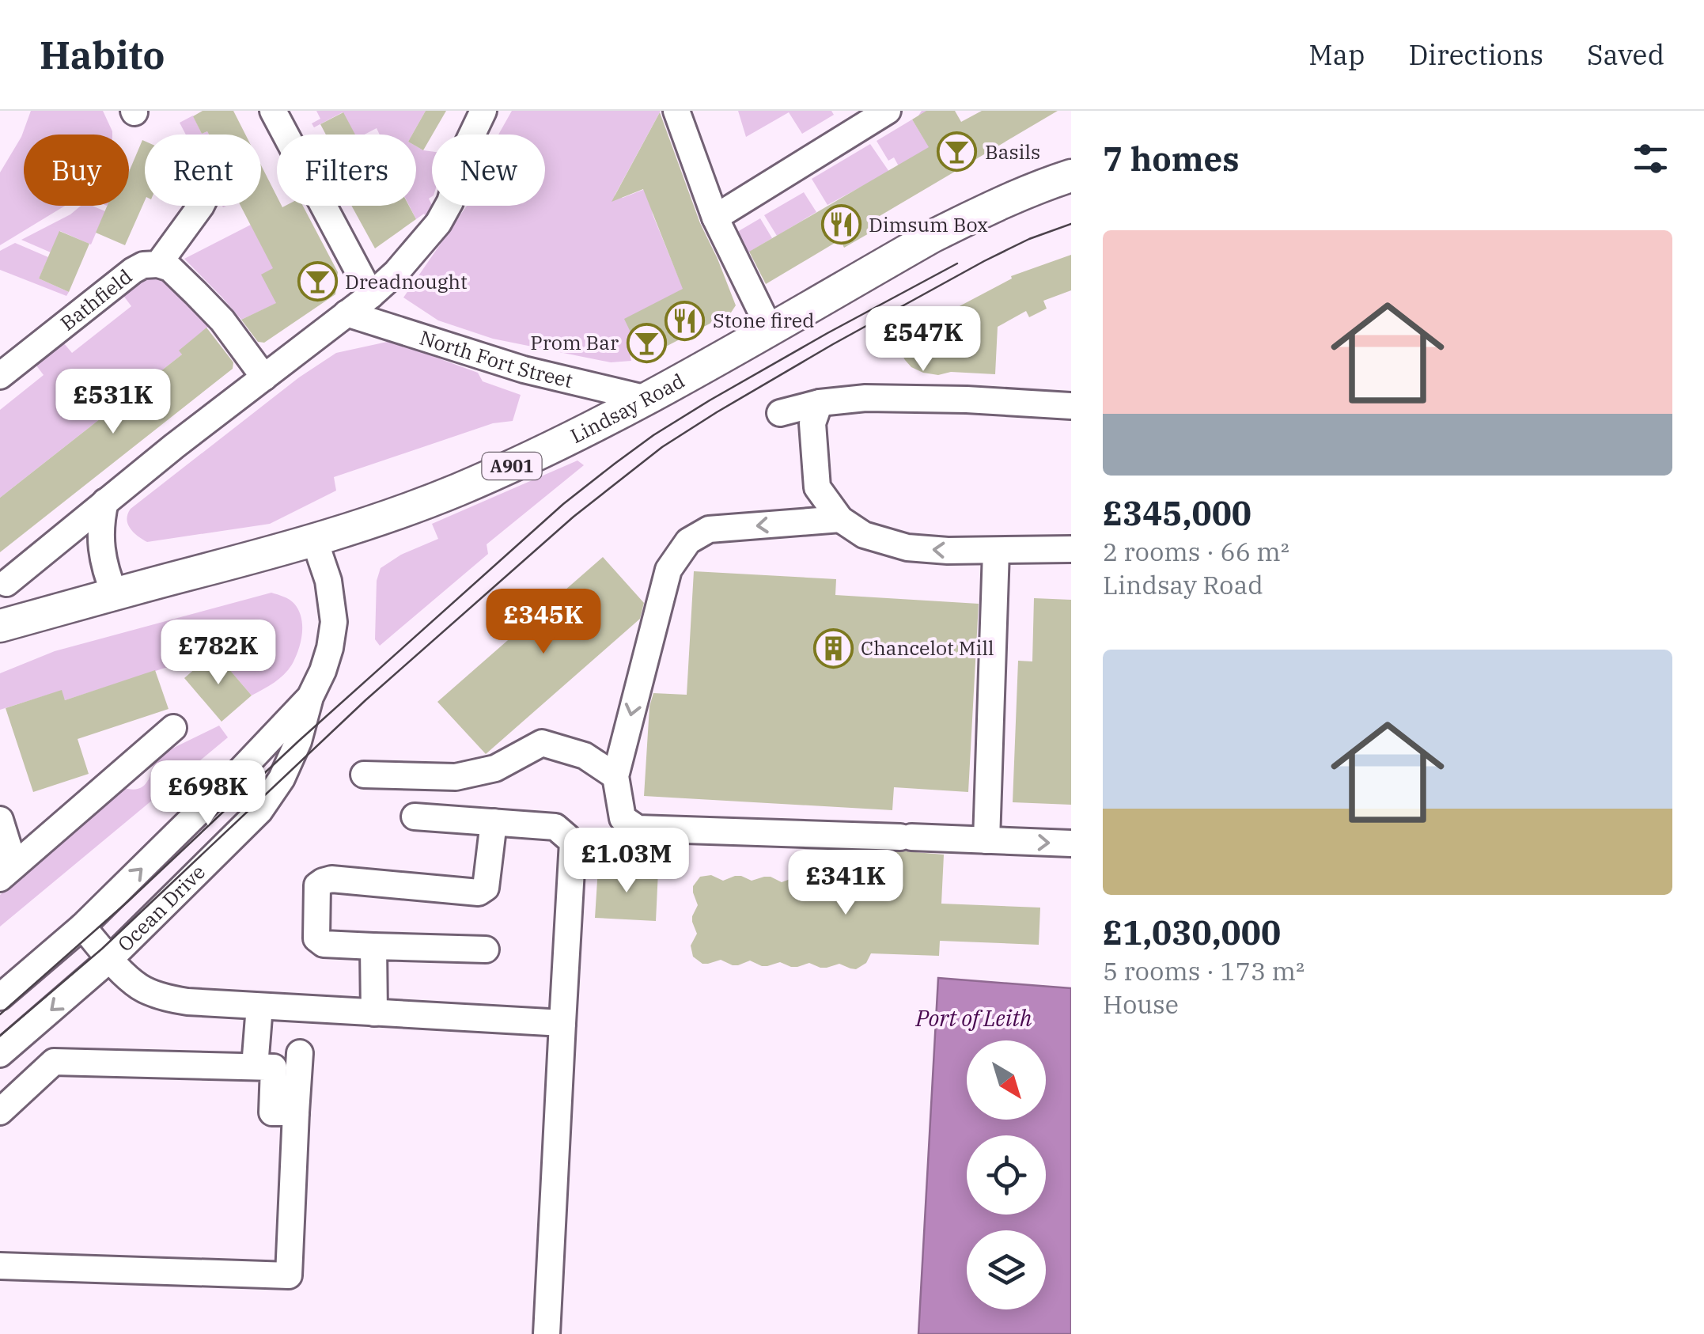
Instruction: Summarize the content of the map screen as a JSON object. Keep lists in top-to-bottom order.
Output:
{
  "streets": {
    "main road": ["Lindsay Road", "A901"],
    "street": ["Bathfield", "North Fort Street", "Ocean Drive"]
  },
  "crossings": [
    ["North Fort Street", "Lindsay Road"],
    ["Lindsay Road", "Ocean Drive"]
  ],
  "water": ["Port of Leith"],
  "places": {
    "bar": ["Basils", "Dreadnought", "Prom Bar"],
    "restaurant": ["Dimsum Box", "Stone fired"],
    "building": ["Chancelot Mill"]
  },
  "north": "bottom right",
  "page": {
    "header": "Habito",
    "nav": ["Map", "Directions", "Saved"],
    "heading": "7 homes",
    "chip": [
      "Buy",
      "Rent",
      "Filters",
      "New"
    ],
    "list": [
      {
        "name": "£345,000",
        "note": "2 rooms · 66 m² · Lindsay Road"
      },
      {
        "name": "£1,030,000",
        "note": "5 rooms · 173 m² · House"
      }
    ],
    "price": [
      "£547K",
      "£531K",
      "£345K",
      "£782K",
      "£698K",
      "£1.03M",
      "£341K"
    ]
  }
}
